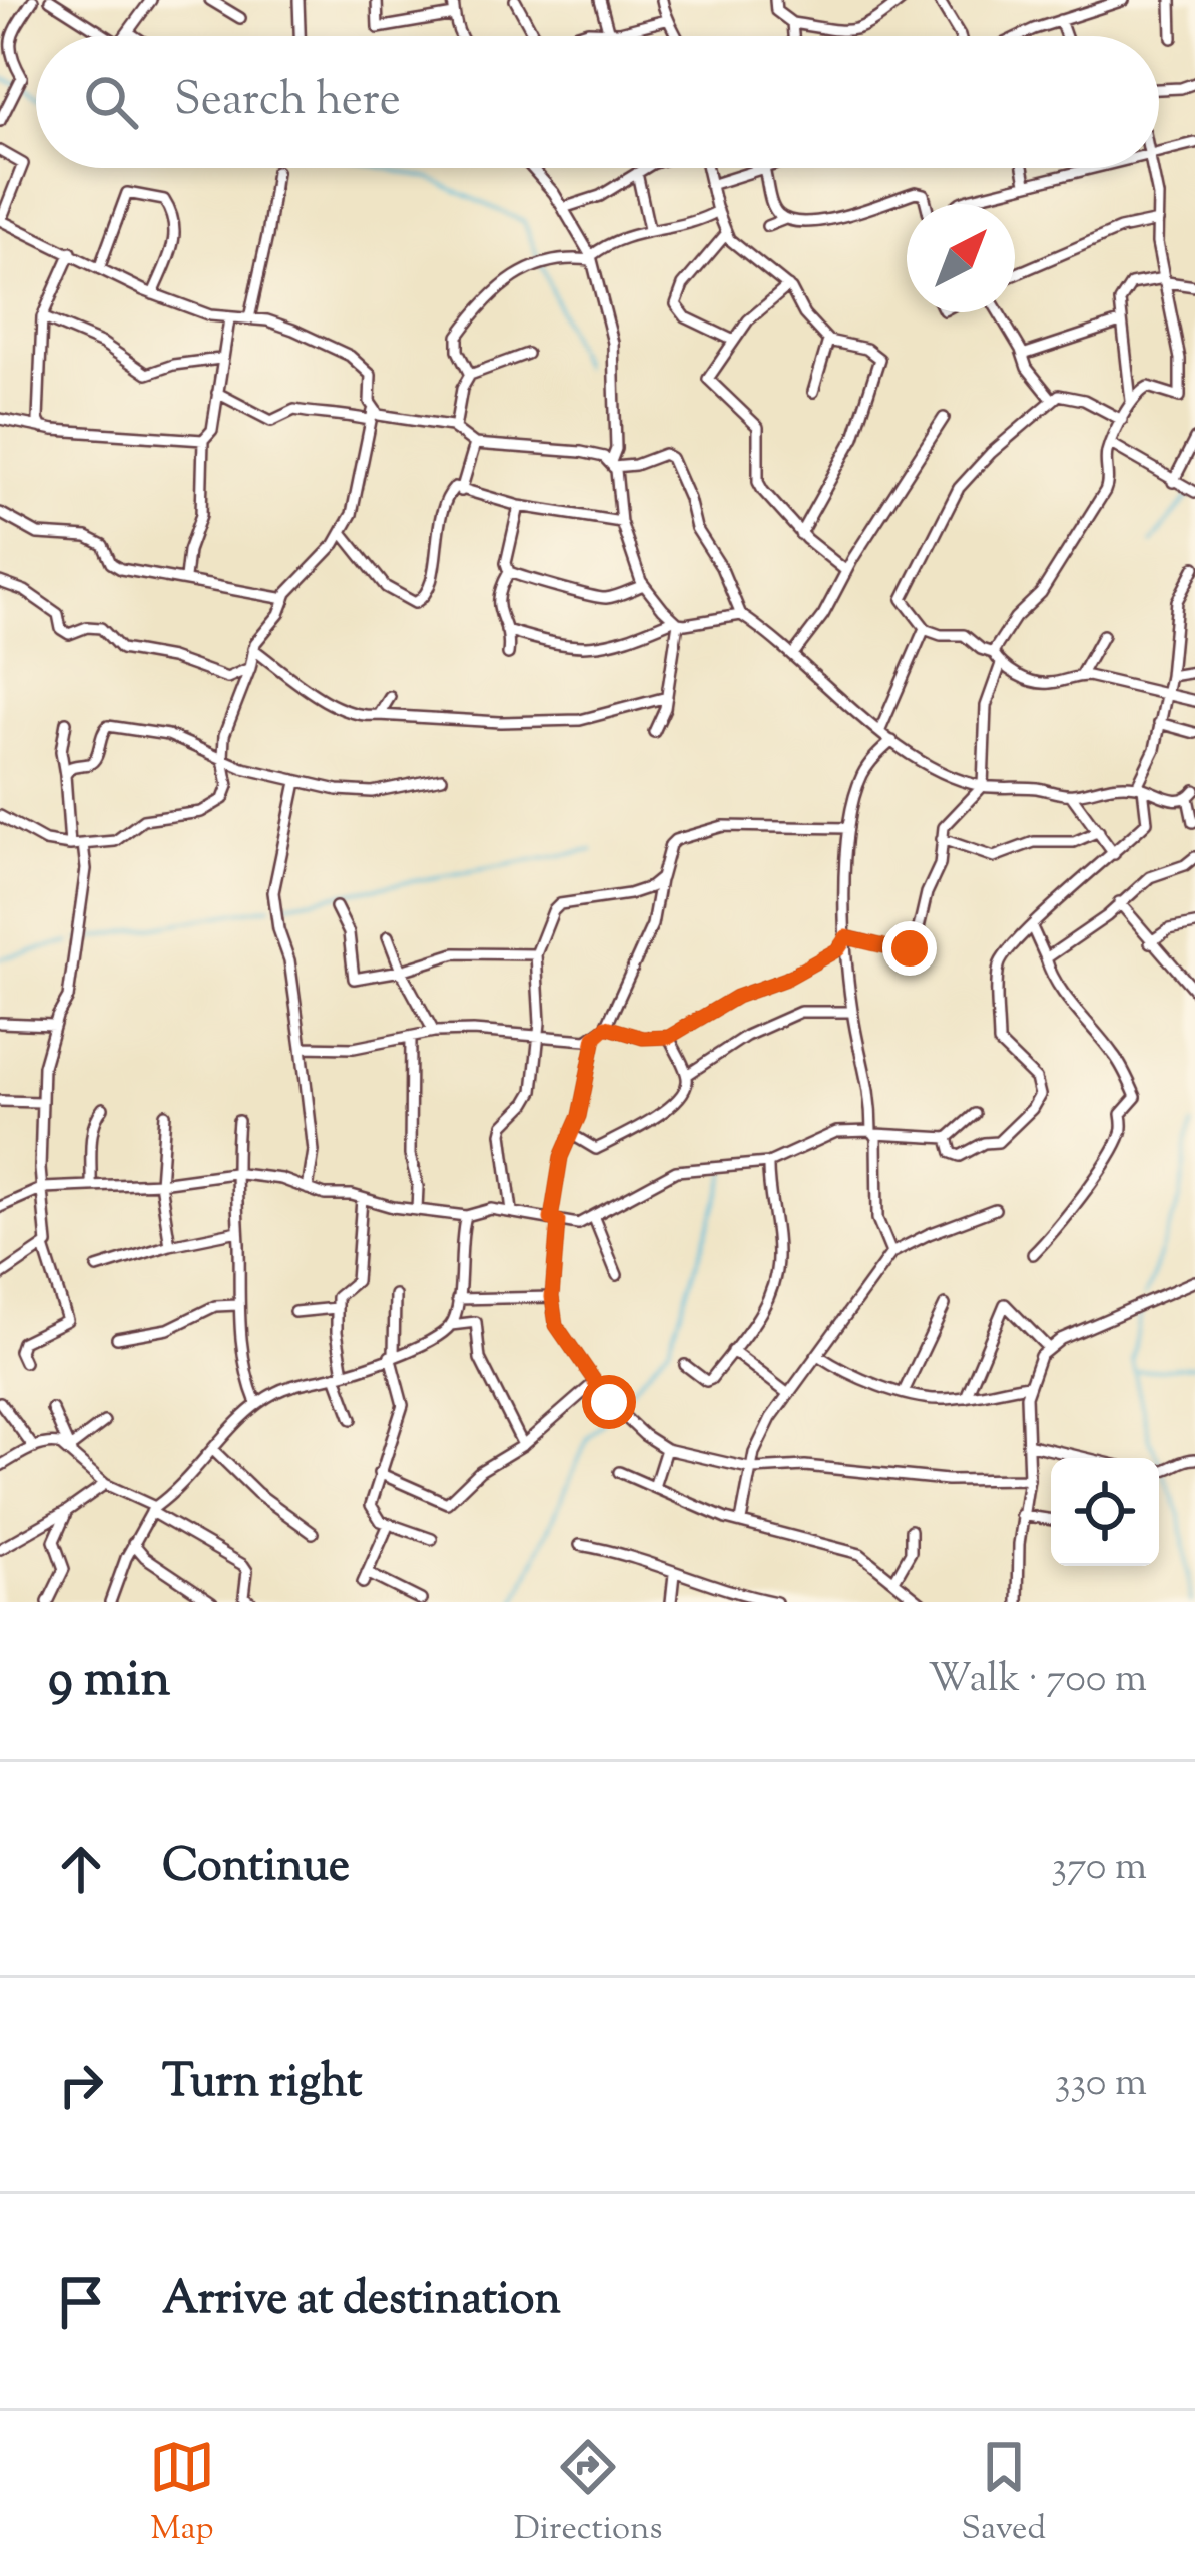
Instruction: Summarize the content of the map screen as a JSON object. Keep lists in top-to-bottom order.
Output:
{
  "north": "top right",
  "page": {
    "search": "Search here",
    "heading": ["9 min", "Walk · 700 m"],
    "list": [
      ["Continue", "370 m"],
      ["Turn right", "330 m"],
      "Arrive at destination"
    ],
    "nav": ["Map", "Directions", "Saved"]
  }
}
